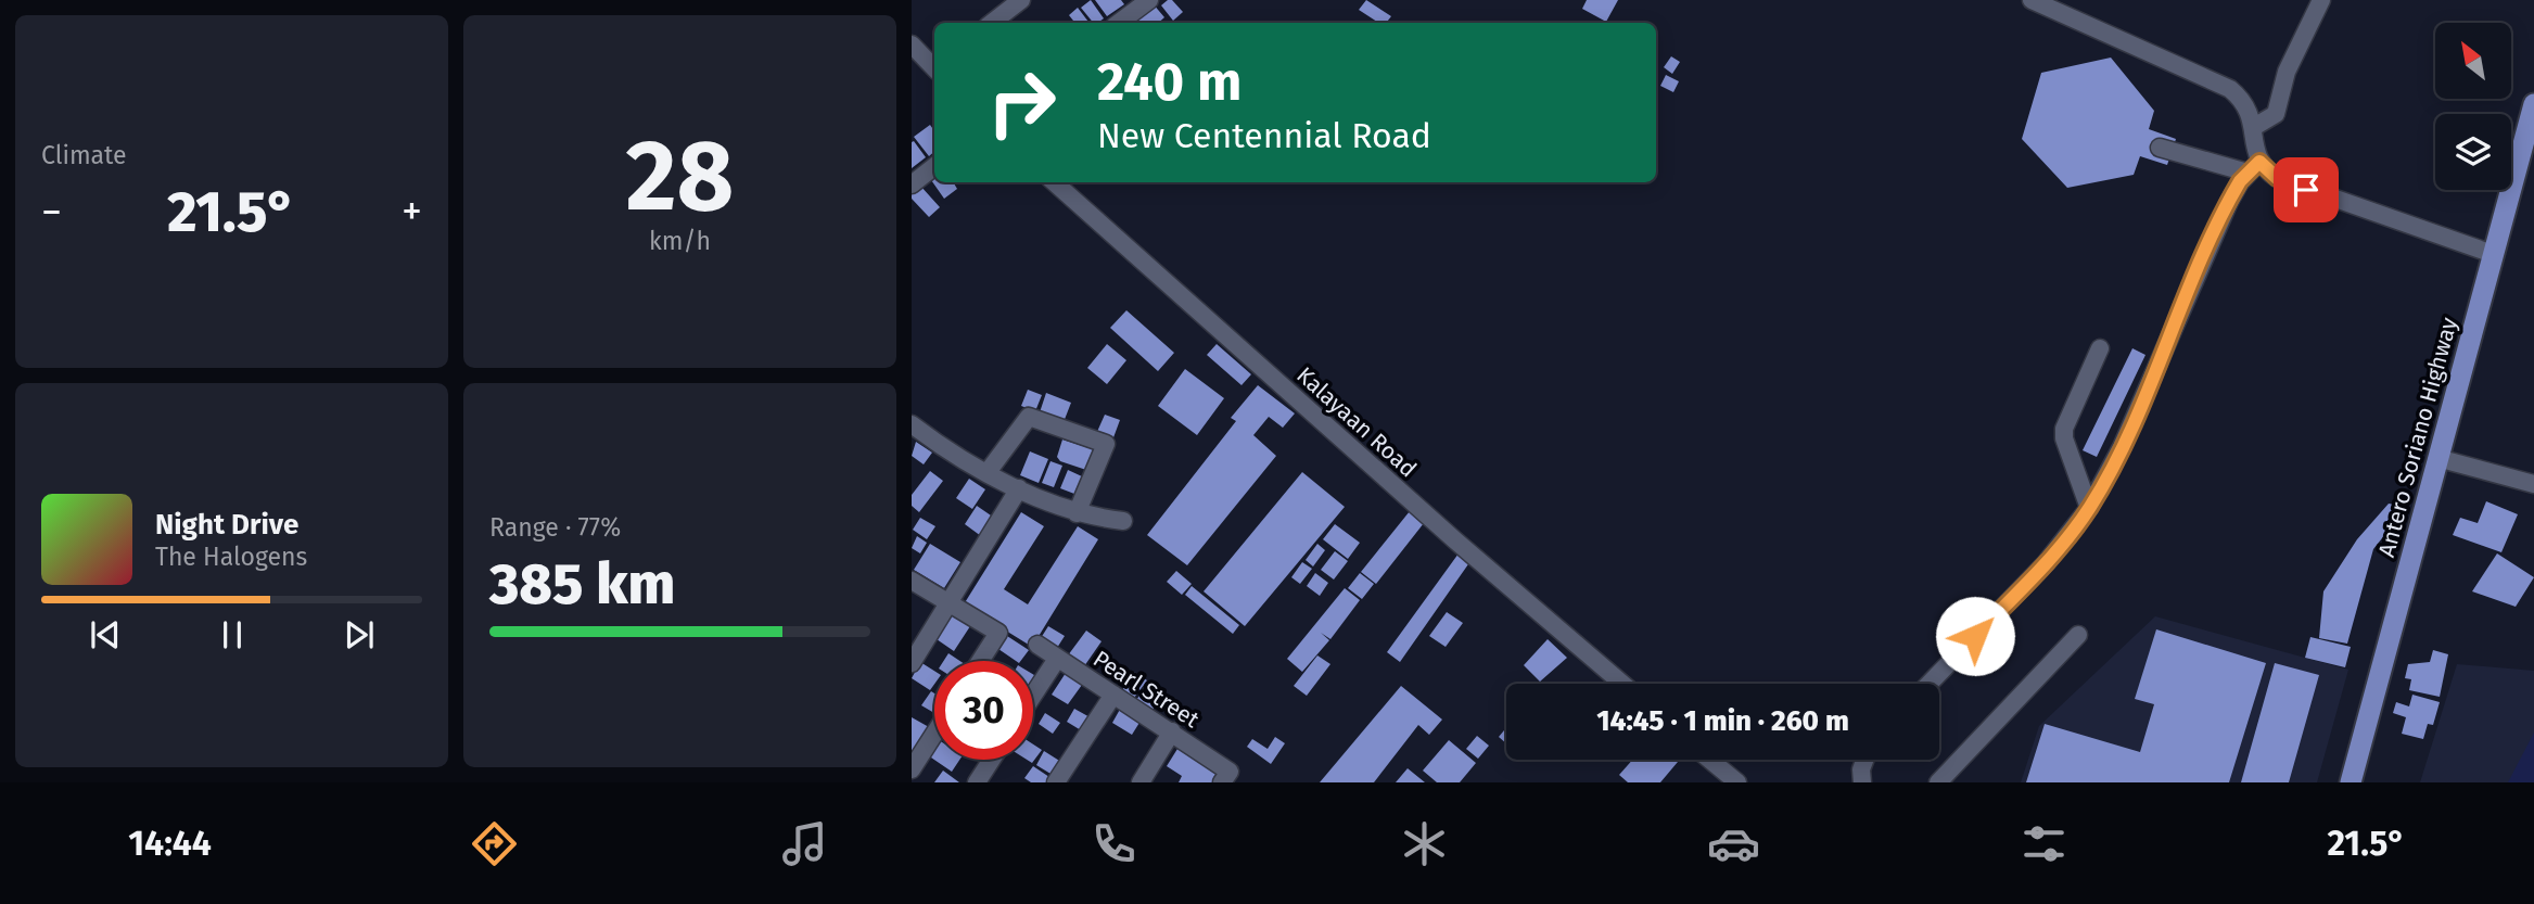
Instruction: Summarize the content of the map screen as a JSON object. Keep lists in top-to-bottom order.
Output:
{
  "streets": {
    "main road": ["Antero Soriano Highway"],
    "street": ["Kalayaan Road", "Pearl Street"]
  },
  "north": "top left",
  "page": {
    "tile": [
      "Climate",
      ["28", "km/h"],
      ["Range · 77%", "385 km"]
    ],
    "turn": ["240 m", "New Centennial Road"],
    "heat": ["−", "21.5°", "+"],
    "song": ["Night Drive", "The Halogens"],
    "limit": "30",
    "trip": "14:45 · 1 min · 260 m",
    "tabs": ["14:44", "21.5°"]
  }
}
